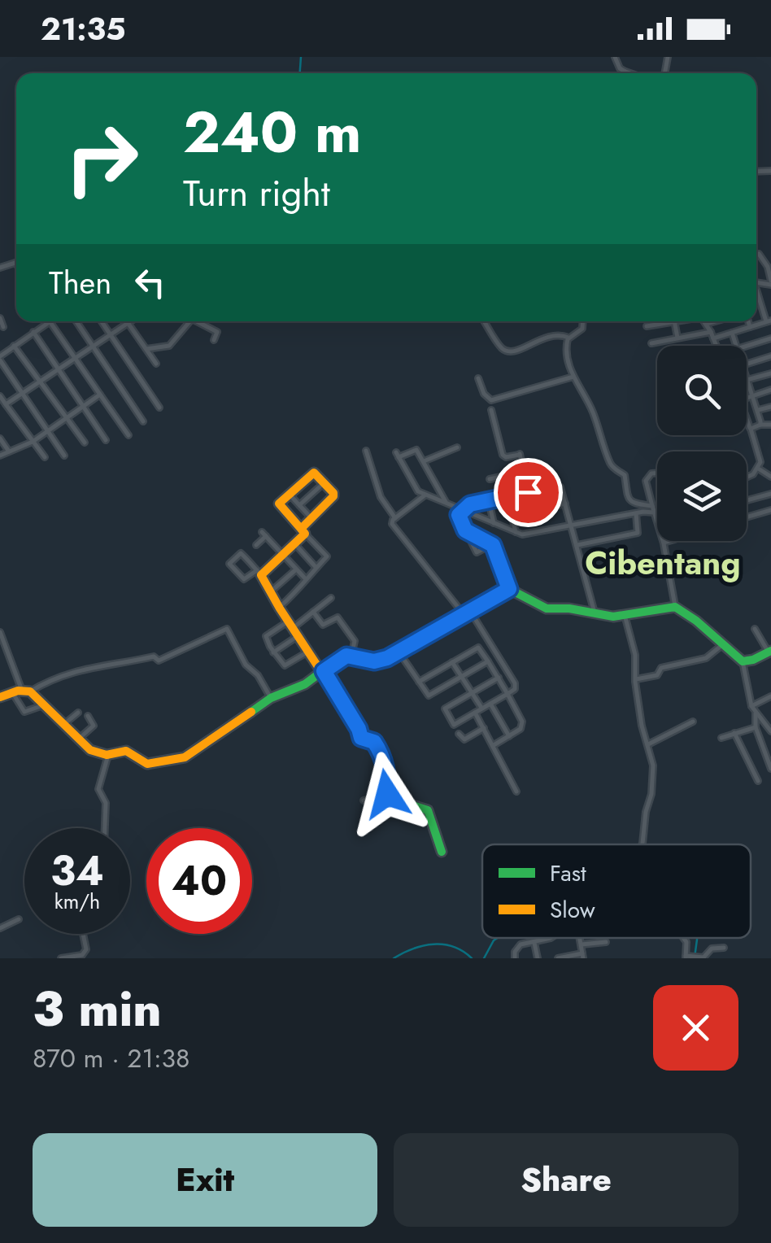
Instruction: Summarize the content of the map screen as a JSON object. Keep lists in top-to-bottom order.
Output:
{
  "districts": ["Cibentang"],
  "legend": ["Fast", "Slow"],
  "page": {
    "status": "21:35",
    "turn": ["240 m", "Turn right"],
    "then": "Then",
    "speed": "34 km/h",
    "limit": "40",
    "heading": ["3 min", "870 m · 21:38"],
    "buttons": ["Exit", "Share"]
  }
}
